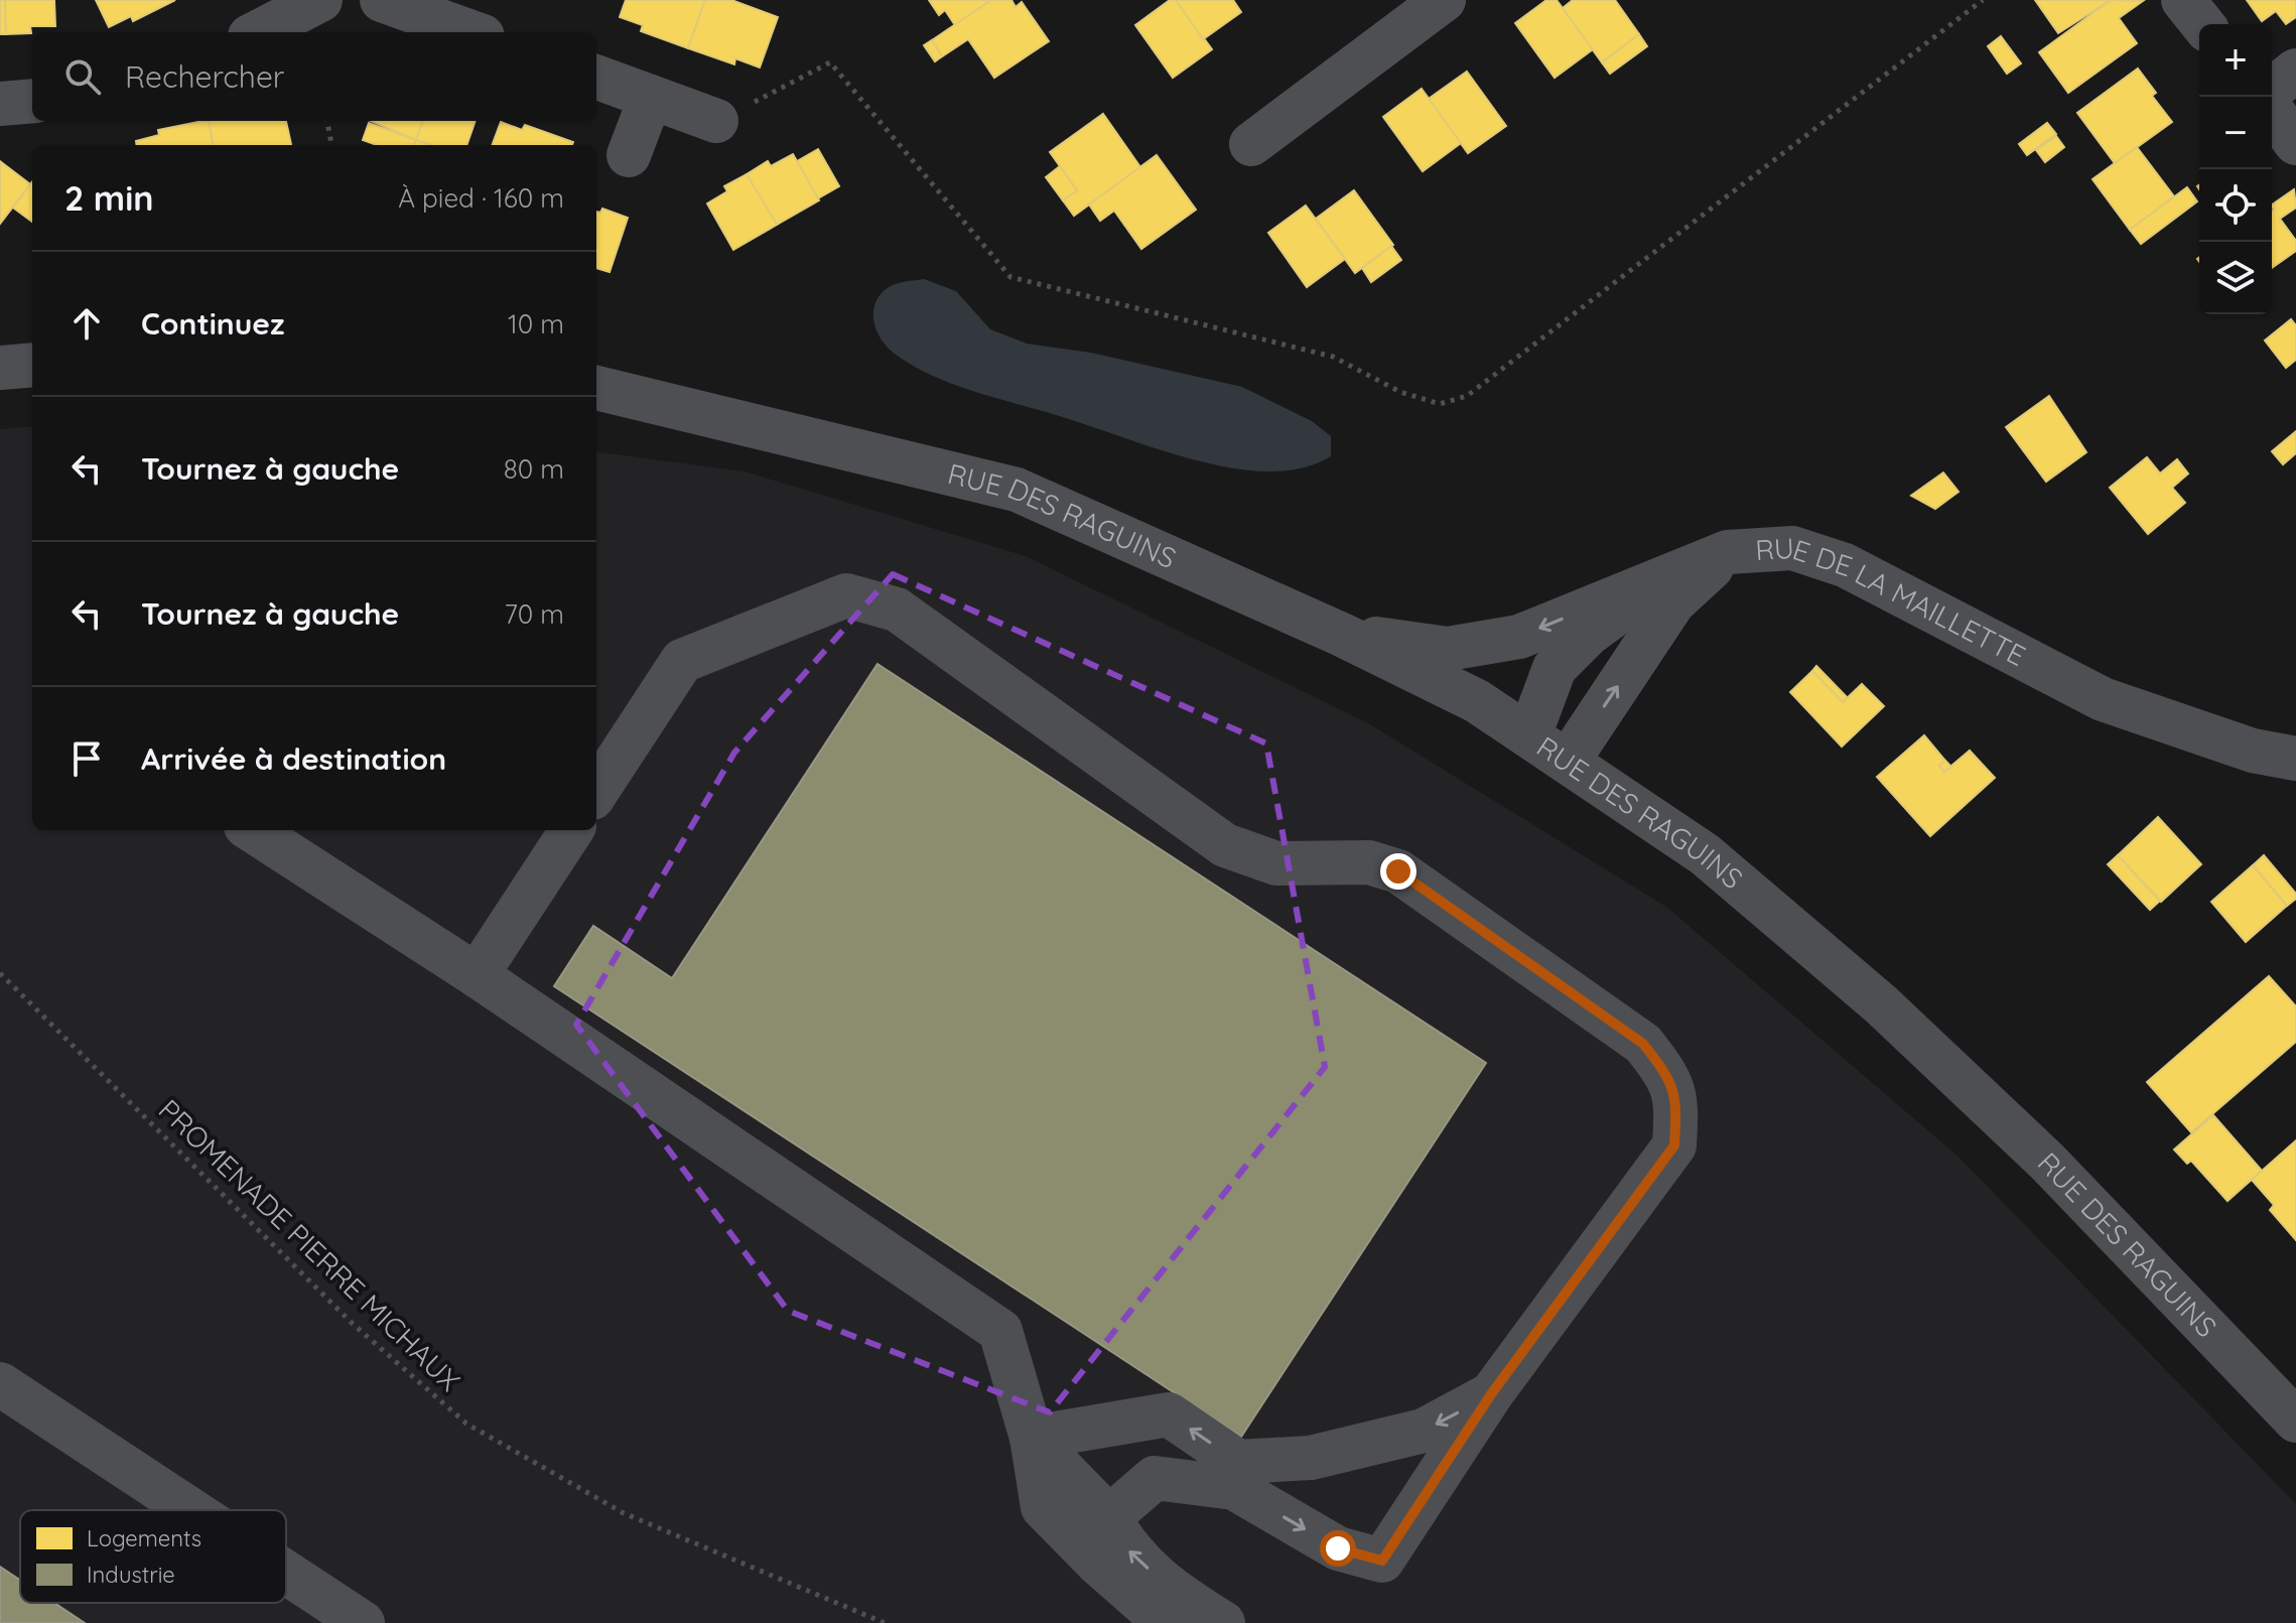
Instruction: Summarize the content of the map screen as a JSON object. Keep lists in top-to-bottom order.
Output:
{
  "streets": {
    "street": ["RUE DES RAGUINS", "RUE DE LA MAILLETTE"],
    "path": ["PROMENADE PIERRE MICHAUX"]
  },
  "crossings": [
    ["RUE DES RAGUINS", "RUE DE LA MAILLETTE"]
  ],
  "legend": ["Logements", "Industrie"],
  "page": {
    "map_buttons": ["+", "−"],
    "search": "Rechercher",
    "heading": ["2 min", "À pied · 160 m"],
    "list": [
      ["Continuez", "10 m"],
      ["Tournez à gauche", "80 m"],
      ["Tournez à gauche", "70 m"],
      "Arrivée à destination"
    ]
  }
}
